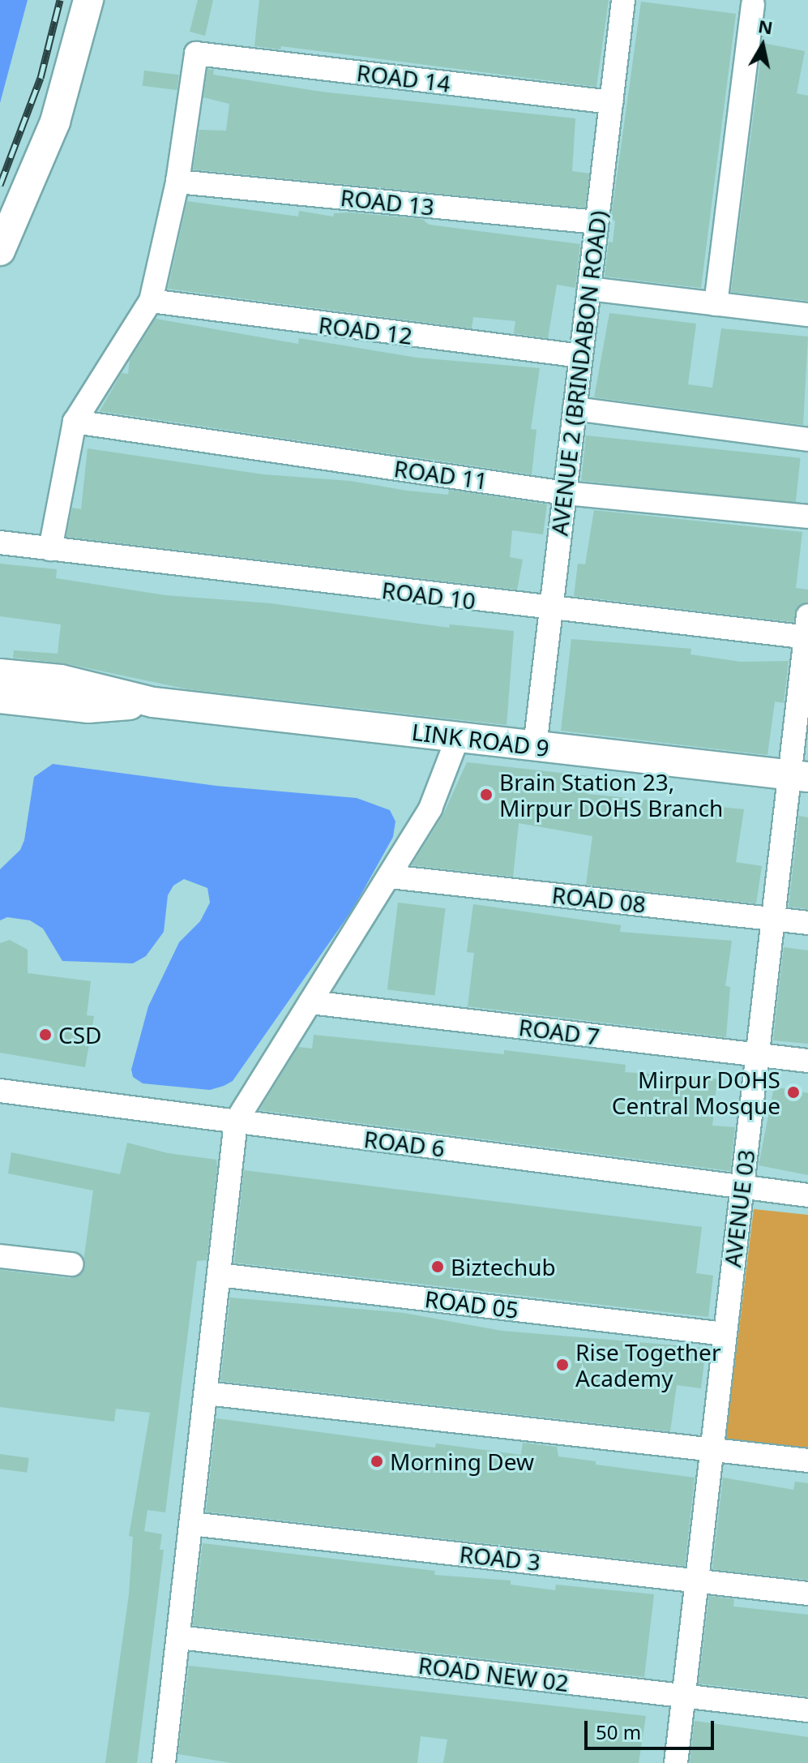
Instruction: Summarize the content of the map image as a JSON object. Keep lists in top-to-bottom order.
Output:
{
  "streets": {
    "main road": ["LINK ROAD 9"],
    "street": [
      "ROAD 14",
      "ROAD 13",
      "ROAD 12",
      "AVENUE 2 (BRINDABON ROAD)",
      "ROAD 11",
      "ROAD 10",
      "ROAD 08",
      "ROAD 7",
      "ROAD 6",
      "AVENUE 03",
      "ROAD 05",
      "ROAD 3",
      "ROAD NEW 02"
    ]
  },
  "crossings": [
    ["ROAD 14", "ROAD 13"],
    ["ROAD 14", "AVENUE 2 (BRINDABON ROAD)"],
    ["ROAD 13", "AVENUE 2 (BRINDABON ROAD)"],
    ["ROAD 12", "AVENUE 2 (BRINDABON ROAD)"],
    ["AVENUE 2 (BRINDABON ROAD)", "ROAD 11"],
    ["AVENUE 2 (BRINDABON ROAD)", "ROAD 10"],
    ["AVENUE 2 (BRINDABON ROAD)", "LINK ROAD 9"],
    ["ROAD 10", "AVENUE 03"],
    ["LINK ROAD 9", "AVENUE 03"],
    ["ROAD 08", "AVENUE 03"],
    ["ROAD 7", "AVENUE 03"],
    ["ROAD 6", "AVENUE 03"],
    ["AVENUE 03", "ROAD 05"],
    ["AVENUE 03", "ROAD 3"],
    ["AVENUE 03", "ROAD NEW 02"]
  ],
  "places": [
    "Brain Station 23, Mirpur DOHS Branch",
    "CSD",
    "Mirpur DOHS Central Mosque",
    "Biztechub",
    "Rise Together Academy",
    "Morning Dew"
  ],
  "scale_bar": "50 m",
  "north": "top"
}
